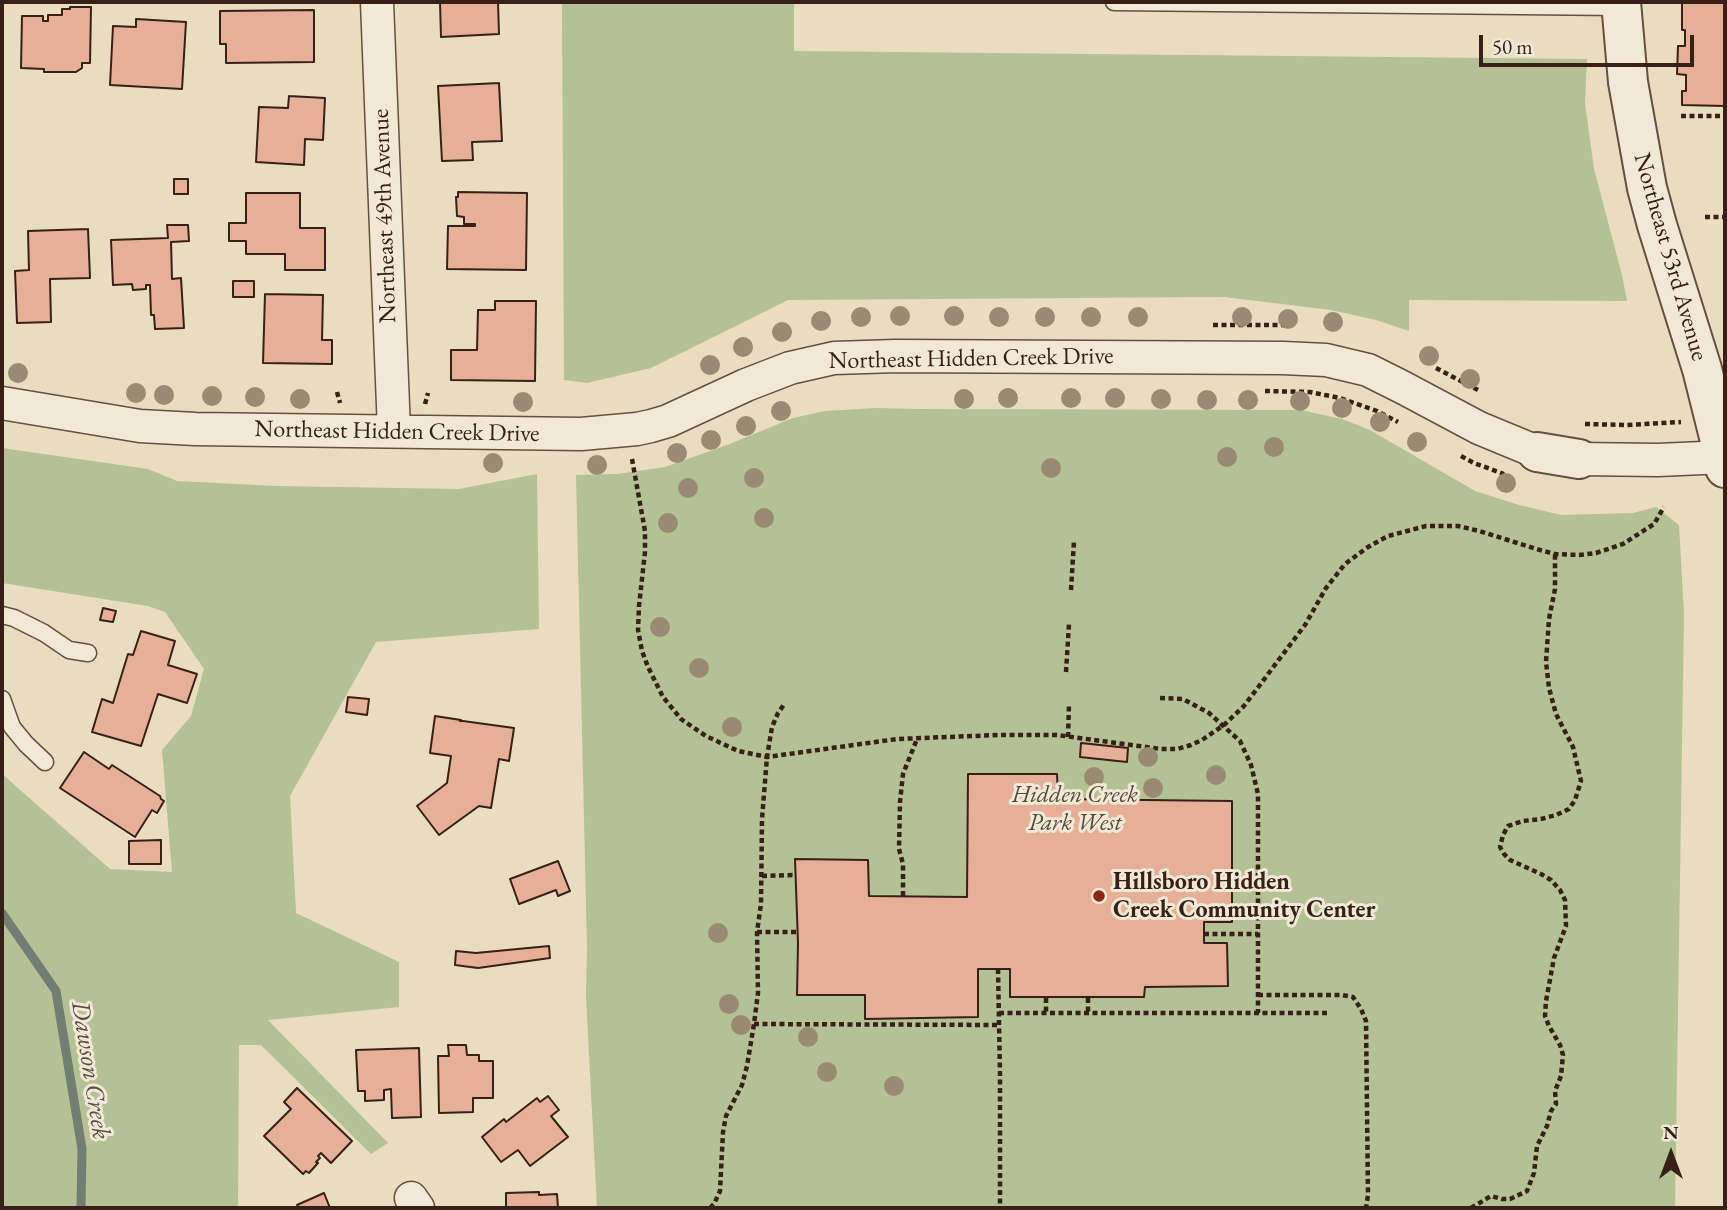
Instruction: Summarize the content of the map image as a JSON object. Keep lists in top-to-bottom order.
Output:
{
  "streets": {
    "street": ["Northeast 49th Avenue", "Northeast 53rd Avenue", "Northeast Hidden Creek Drive"]
  },
  "crossings": [
    ["Northeast 49th Avenue", "Northeast Hidden Creek Drive"],
    ["Northeast 53rd Avenue", "Northeast Hidden Creek Drive"]
  ],
  "water": ["Dawson Creek"],
  "parks": ["Hidden Creek Park West"],
  "places": ["Hillsboro Hidden Creek Community Center"],
  "scale_bar": "50 m",
  "north": "top"
}
